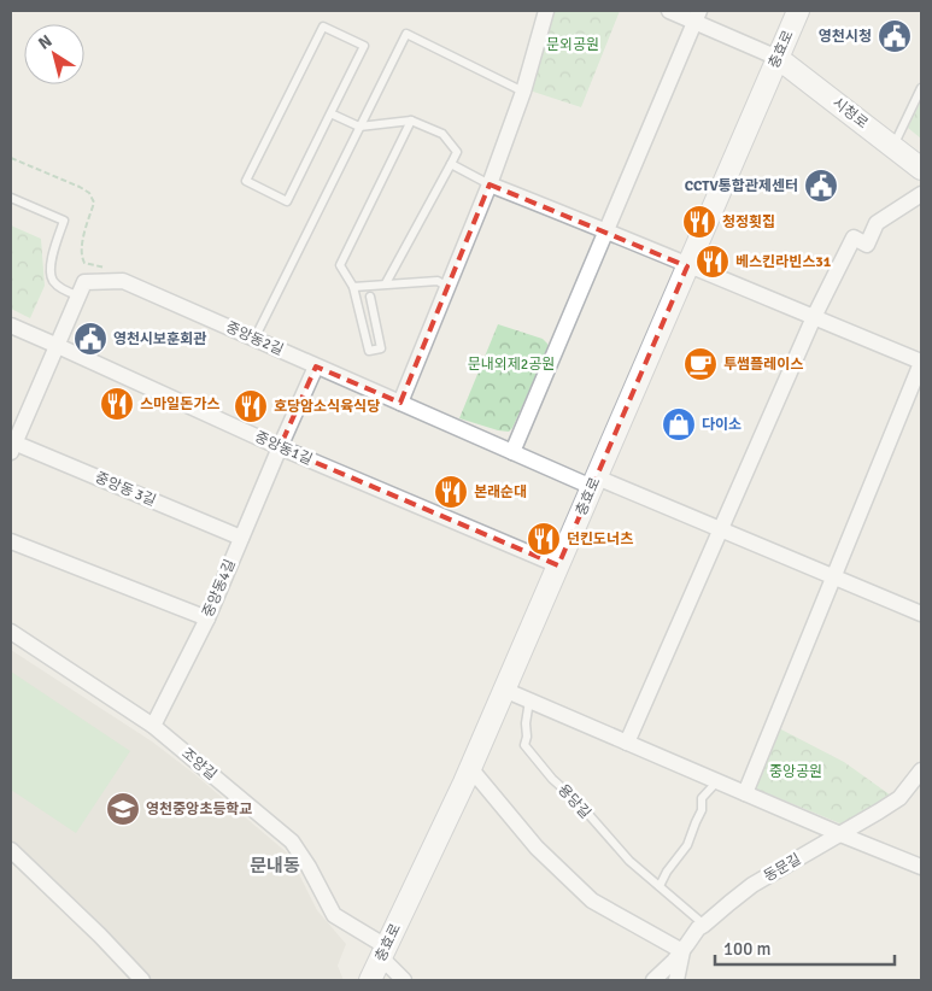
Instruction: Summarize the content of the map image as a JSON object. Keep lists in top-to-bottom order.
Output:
{
  "streets": {
    "street": [
      "충효로",
      "시청로",
      "중앙동2길",
      "중앙동1길",
      "중앙동 3길",
      "중앙동4길",
      "조양길",
      "동문길"
    ],
    "lane": ["용당길"]
  },
  "crossings": [
    ["충효로", "시청로"],
    ["충효로", "중앙동2길"],
    ["충효로", "중앙동1길"],
    ["충효로", "조양길"],
    ["중앙동2길", "중앙동4길"],
    ["중앙동1길", "중앙동4길"],
    ["중앙동 3길", "중앙동4길"],
    ["중앙동4길", "조양길"],
    ["용당길", "동문길"]
  ],
  "districts": ["문내동"],
  "parks": ["문외공원", "문내외제2공원", "중앙공원"],
  "places": {
    "public building": ["영천시청", "CCTV통합관제센터", "영천시보훈회관"],
    "restaurant": [
      "청정횟집",
      "베스킨라빈스31",
      "스마일돈가스",
      "호당암소식육식당",
      "본래순대",
      "던킨도너츠"
    ],
    "cafe": ["투썸플레이스"],
    "shop": ["다이소"],
    "school or university": ["영천중앙초등학교"]
  },
  "scale_bar": "100 m",
  "north": "top left"
}
